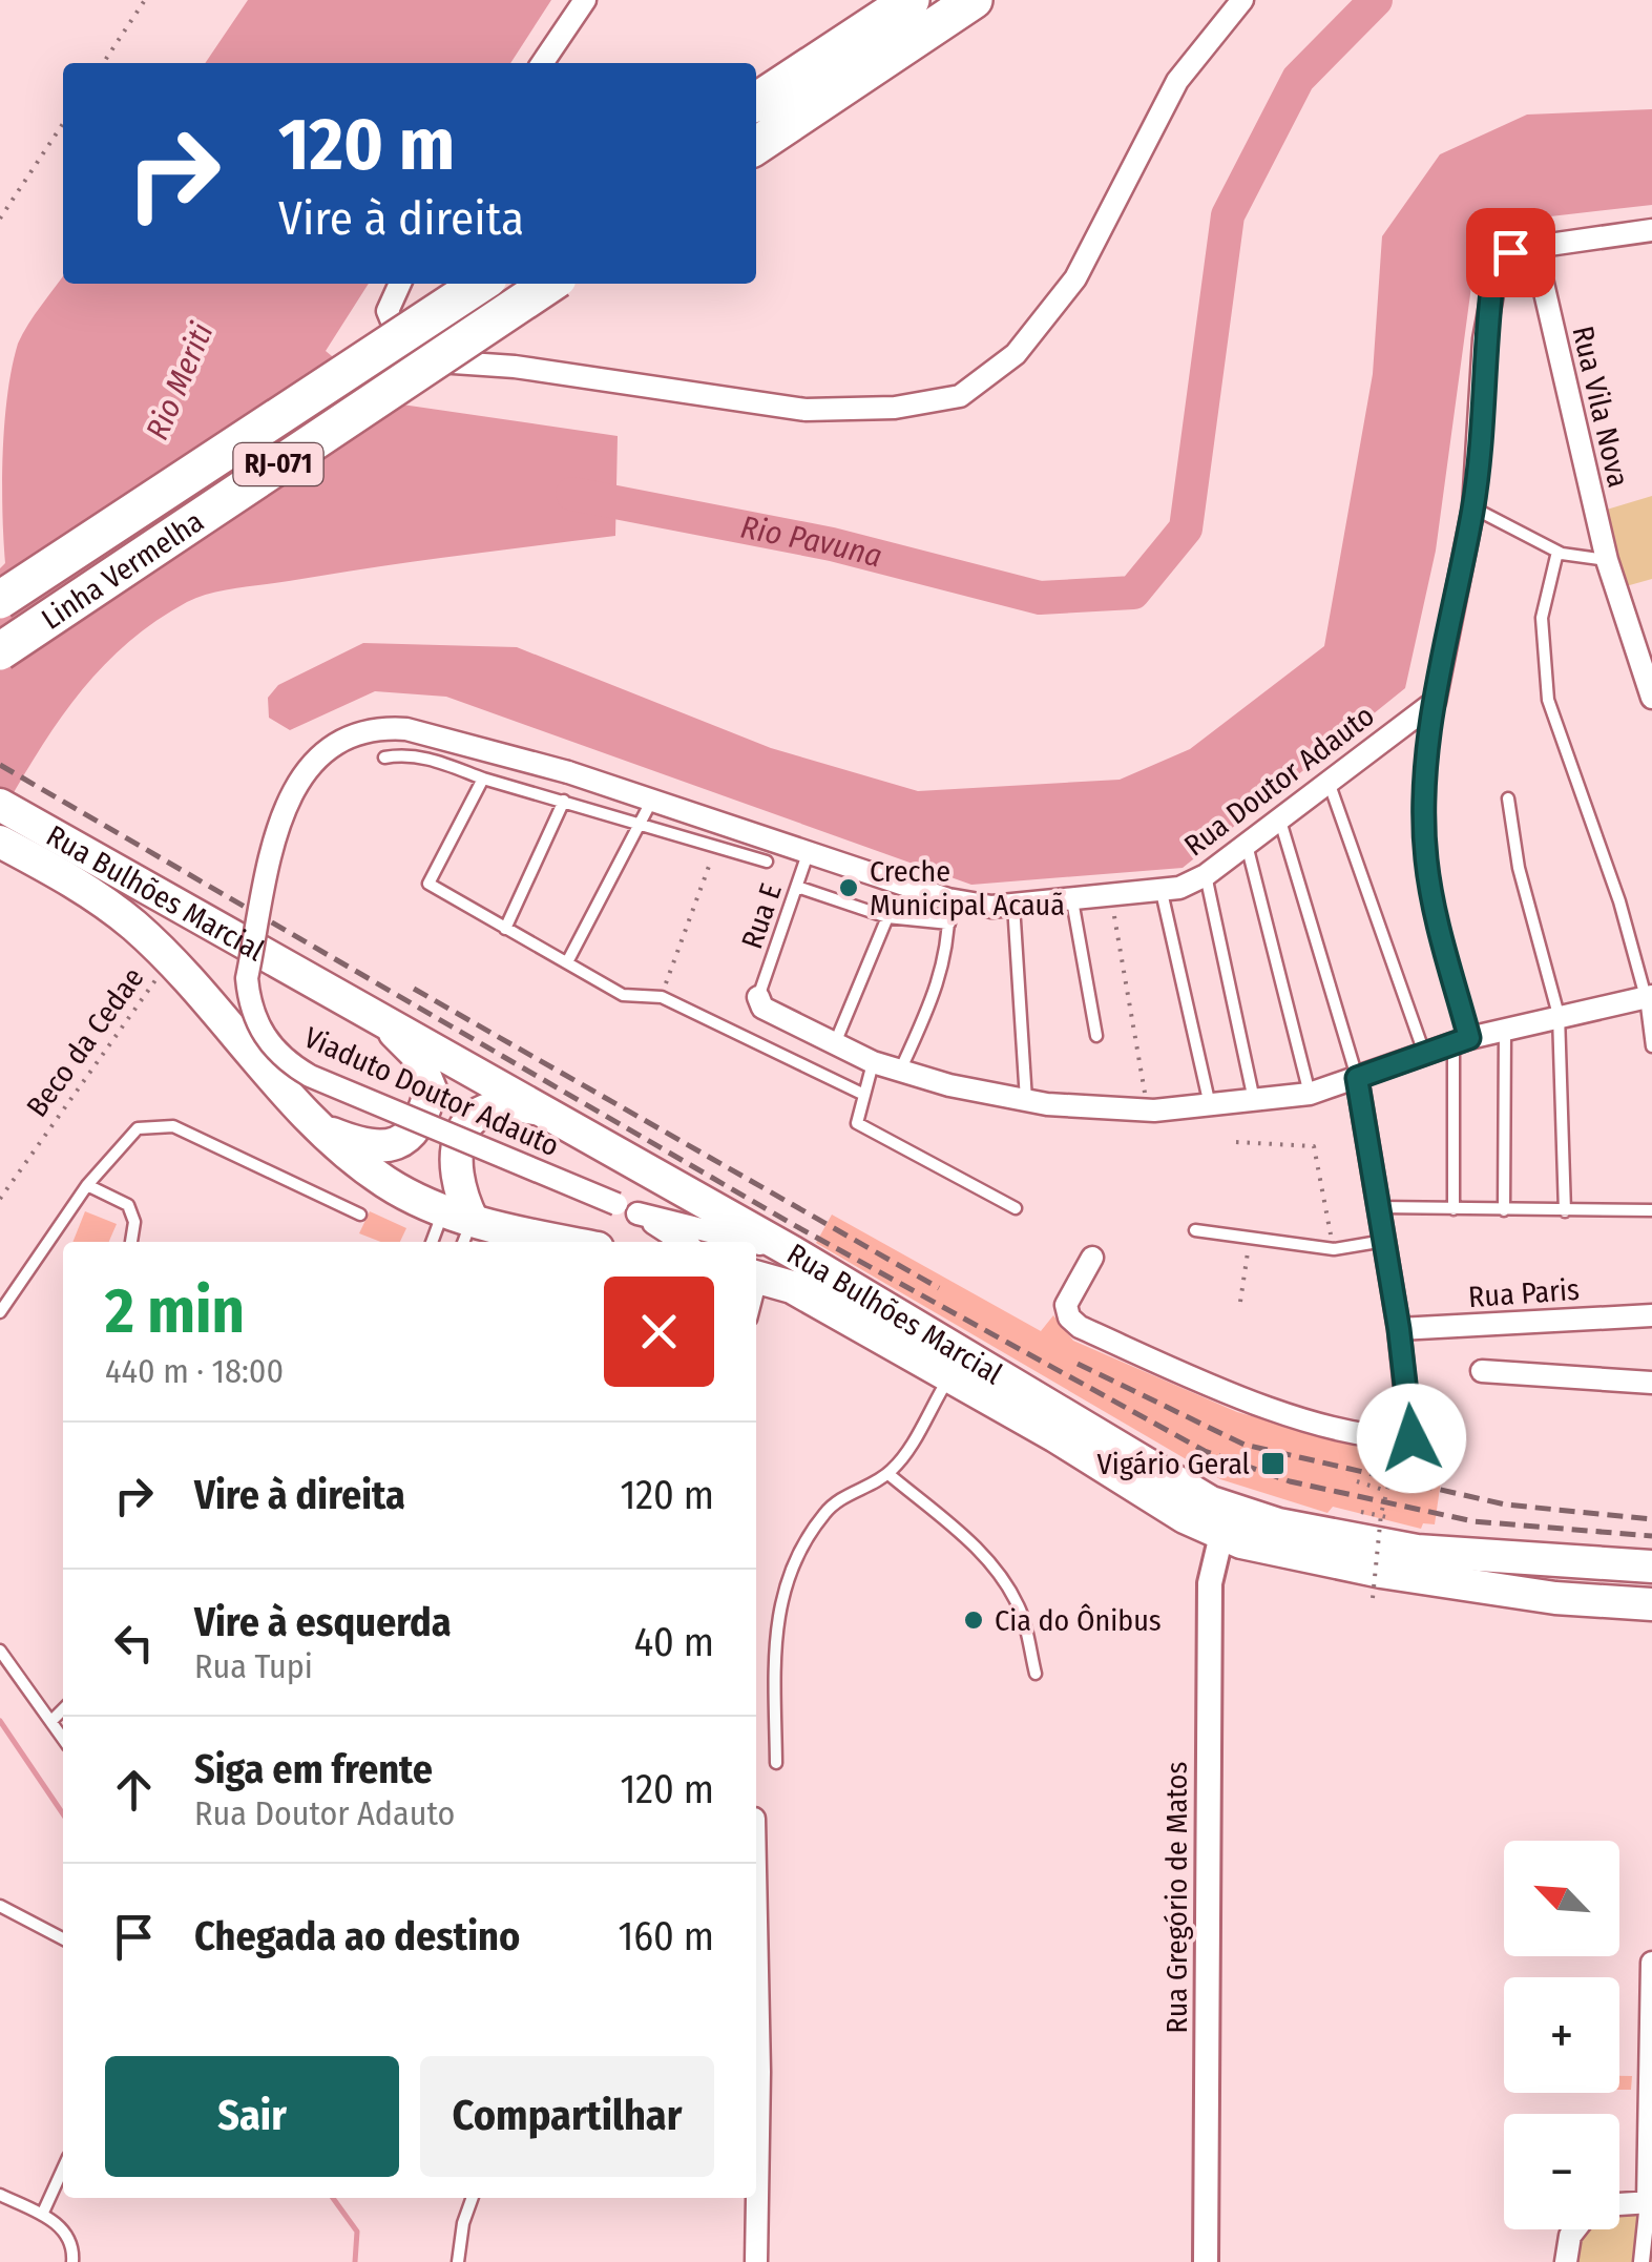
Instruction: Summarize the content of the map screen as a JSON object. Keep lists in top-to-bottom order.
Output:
{
  "streets": {
    "highway": ["RJ-071", "Linha Vermelha"],
    "main road": ["Rua Bulhões Marcial"],
    "street": [
      "Rua Vila Nova",
      "Rua Doutor Adauto",
      "Viaduto Doutor Adauto",
      "Rua Paris",
      "Rua Gregório de Matos"
    ],
    "lane": ["Rua E"],
    "path": ["Beco da Cedae"]
  },
  "crossings": [
    ["Rua Doutor Adauto", "Rua E"],
    ["Rua Doutor Adauto", "Viaduto Doutor Adauto"],
    ["Rua Bulhões Marcial", "Beco da Cedae"],
    ["Rua Bulhões Marcial", "Viaduto Doutor Adauto"],
    ["Rua Bulhões Marcial", "Rua Gregório de Matos"]
  ],
  "water": ["Rio Meriti", "Rio Pavuna"],
  "places": {
    "other": ["Creche Municipal Acauã", "Cia do Ônibus"],
    "transit": ["Vigário Geral"]
  },
  "north": "top left",
  "page": {
    "turn": ["120 m", "Vire à direita"],
    "heading": ["2 min", "440 m · 18:00"],
    "list": [
      {
        "name": "Vire à direita",
        "value": "120 m"
      },
      {
        "name": "Vire à esquerda",
        "note": "Rua Tupi",
        "value": "40 m"
      },
      {
        "name": "Siga em frente",
        "note": "Rua Doutor Adauto",
        "value": "120 m"
      },
      {
        "name": "Chegada ao destino",
        "value": "160 m"
      }
    ],
    "map_buttons": ["+", "−"],
    "buttons": ["Sair", "Compartilhar"]
  }
}
